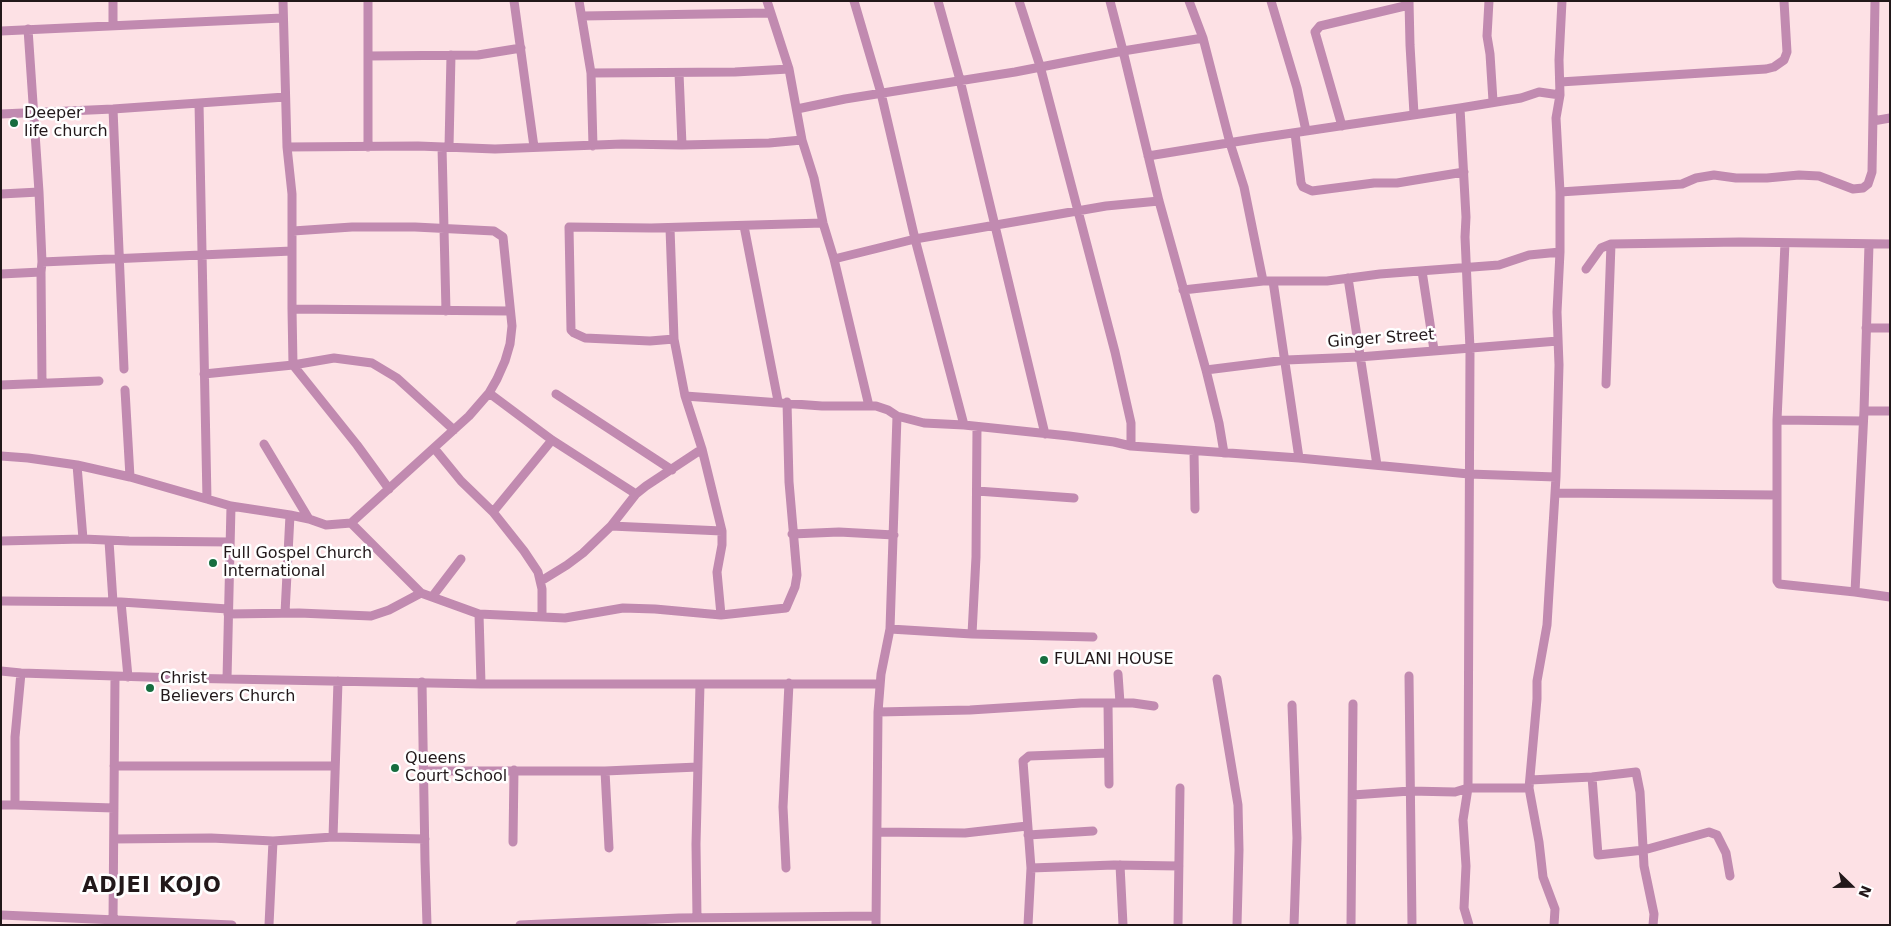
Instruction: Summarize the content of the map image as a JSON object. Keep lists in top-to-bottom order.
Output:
{
  "streets": {
    "street": ["Ginger Street"]
  },
  "districts": ["ADJEI KOJO"],
  "places": [
    "Deeper life church",
    "Full Gospel Church International",
    "FULANI HOUSE",
    "Christ Believers Church",
    "Queens Court School"
  ],
  "north": "right"
}
